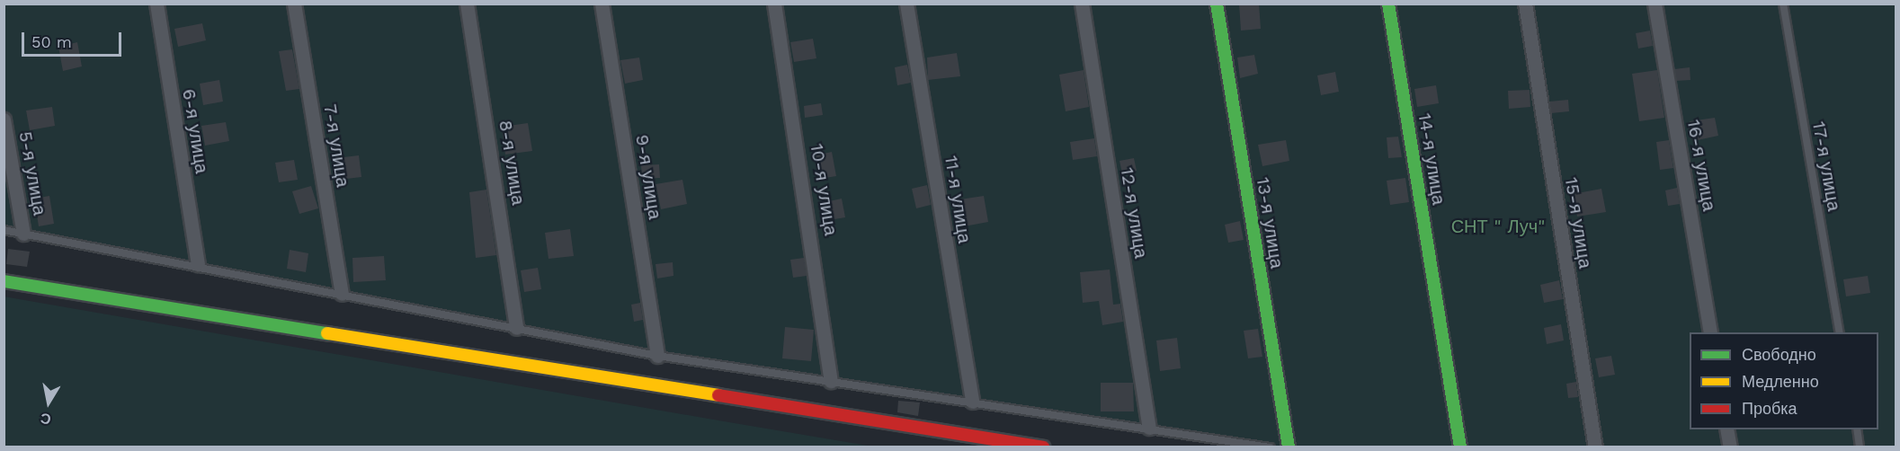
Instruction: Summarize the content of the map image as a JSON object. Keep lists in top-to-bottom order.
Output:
{
  "streets": {
    "street": [
      "6-я улица",
      "7-я улица",
      "14-я улица",
      "8-я улица",
      "16-я улица",
      "5-я улица",
      "9-я улица",
      "10-я улица",
      "11-я улица",
      "12-я улица",
      "13-я улица",
      "15-я улица"
    ],
    "lane": ["17-я улица"]
  },
  "parks": ["СНТ \" Луч\""],
  "legend": ["Свободно", "Медленно", "Пробка"],
  "scale_bar": "50 m",
  "north": "bottom"
}
